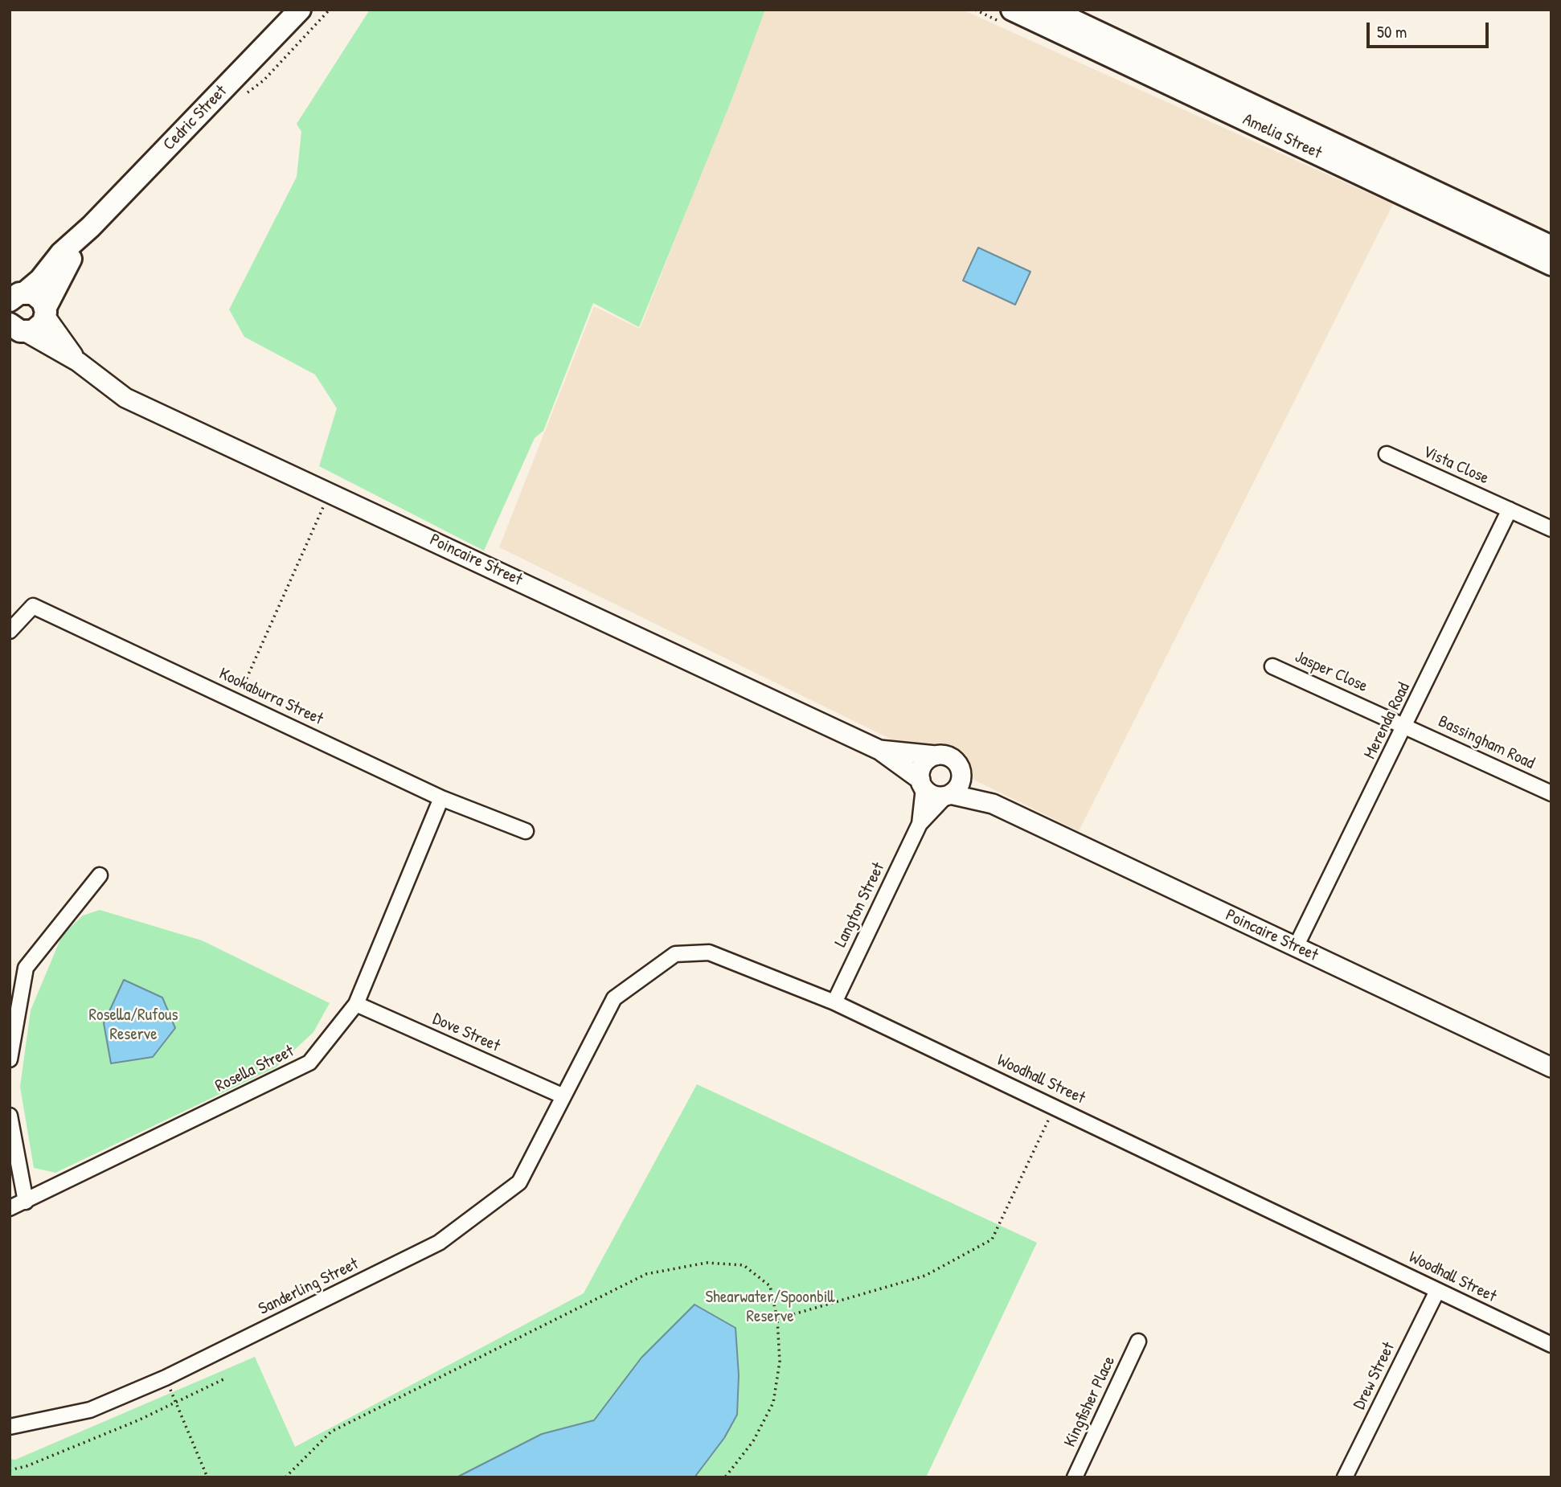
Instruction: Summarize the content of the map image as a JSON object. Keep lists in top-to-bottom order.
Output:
{
  "streets": {
    "main road": ["Cedric Street", "Amelia Street"],
    "street": [
      "Vista Close",
      "Poincaire Street",
      "Jasper Close",
      "Kookaburra Street",
      "Merenda Road",
      "Bassingham Road",
      "Langton Street",
      "Dove Street",
      "Rosella Street",
      "Woodhall Street",
      "Sanderling Street",
      "Drew Street",
      "Kingfisher Place"
    ]
  },
  "crossings": [
    ["Cedric Street", "Poincaire Street"],
    ["Vista Close", "Merenda Road"],
    ["Poincaire Street", "Merenda Road"],
    ["Poincaire Street", "Langton Street"],
    ["Jasper Close", "Merenda Road"],
    ["Jasper Close", "Bassingham Road"],
    ["Kookaburra Street", "Rosella Street"],
    ["Merenda Road", "Bassingham Road"],
    ["Langton Street", "Woodhall Street"],
    ["Dove Street", "Rosella Street"],
    ["Dove Street", "Woodhall Street"],
    ["Dove Street", "Sanderling Street"],
    ["Woodhall Street", "Sanderling Street"],
    ["Woodhall Street", "Drew Street"]
  ],
  "parks": ["Rosella/Rufous Reserve", "Shearwater/Spoonbill Reserve"],
  "scale_bar": "50 m"
}
